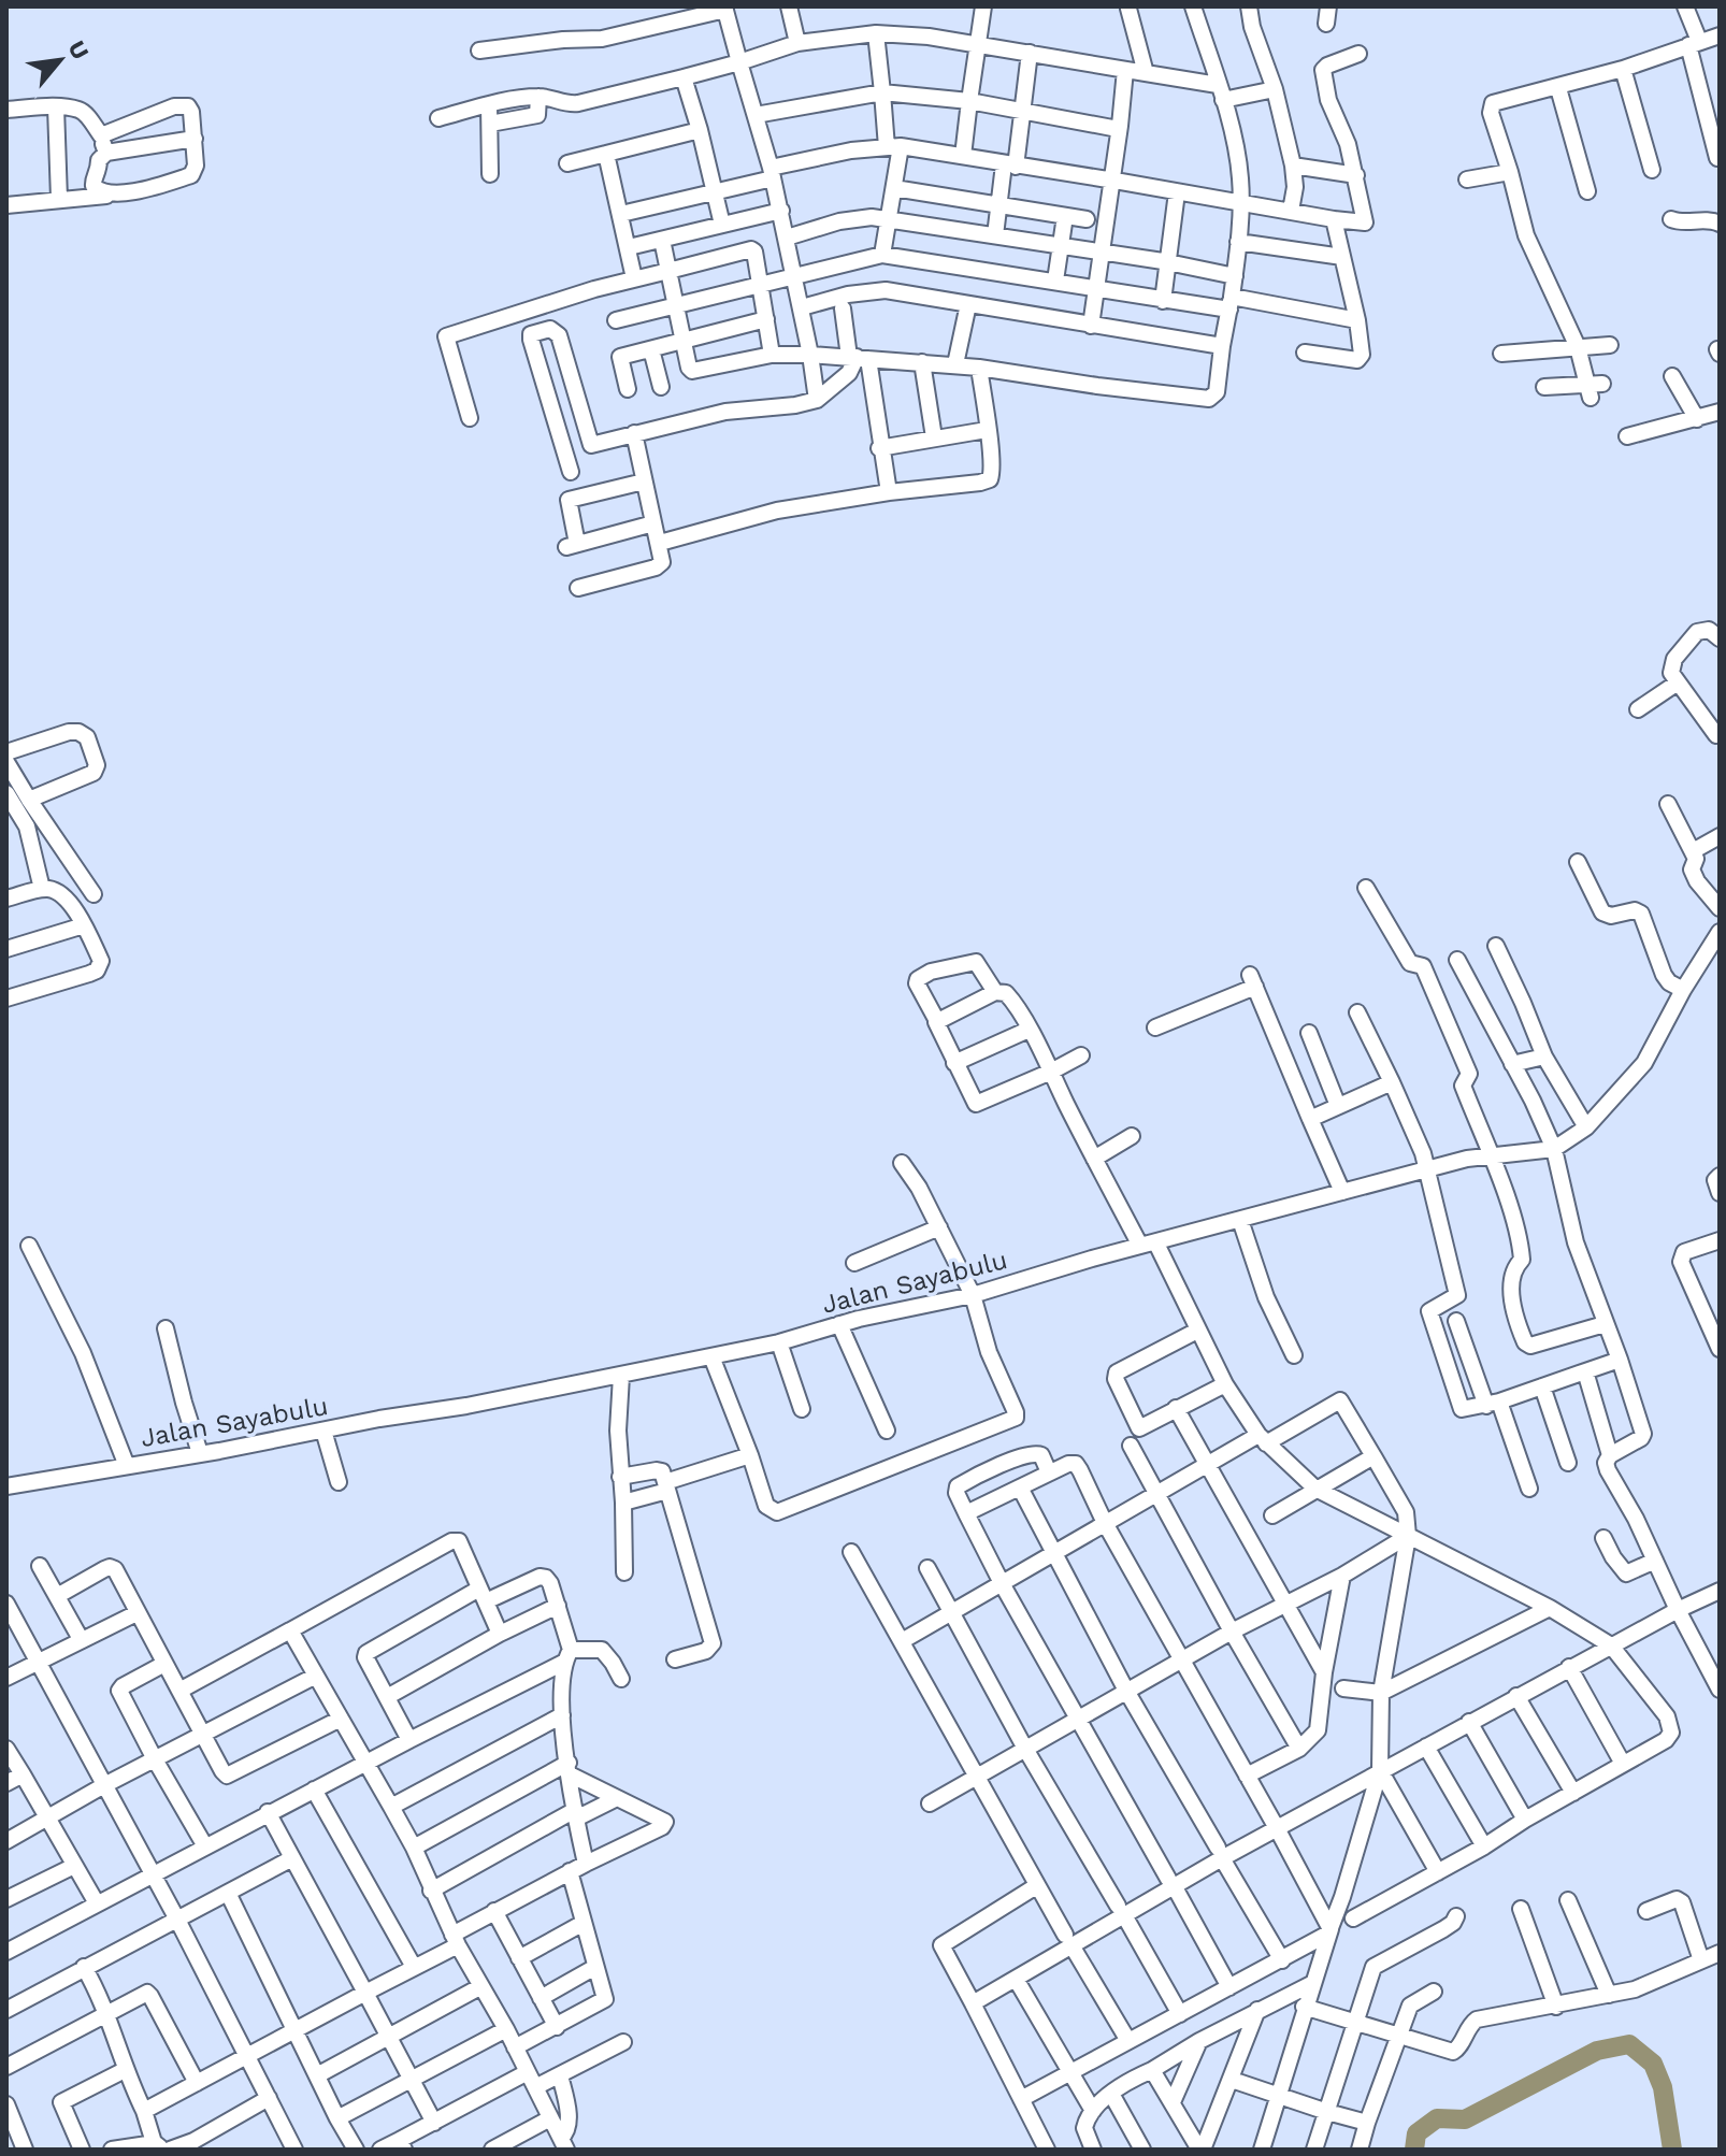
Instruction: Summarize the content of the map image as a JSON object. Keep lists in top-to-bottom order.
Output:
{
  "streets": {
    "street": ["Jalan Sayabulu"]
  },
  "north": "top right"
}
